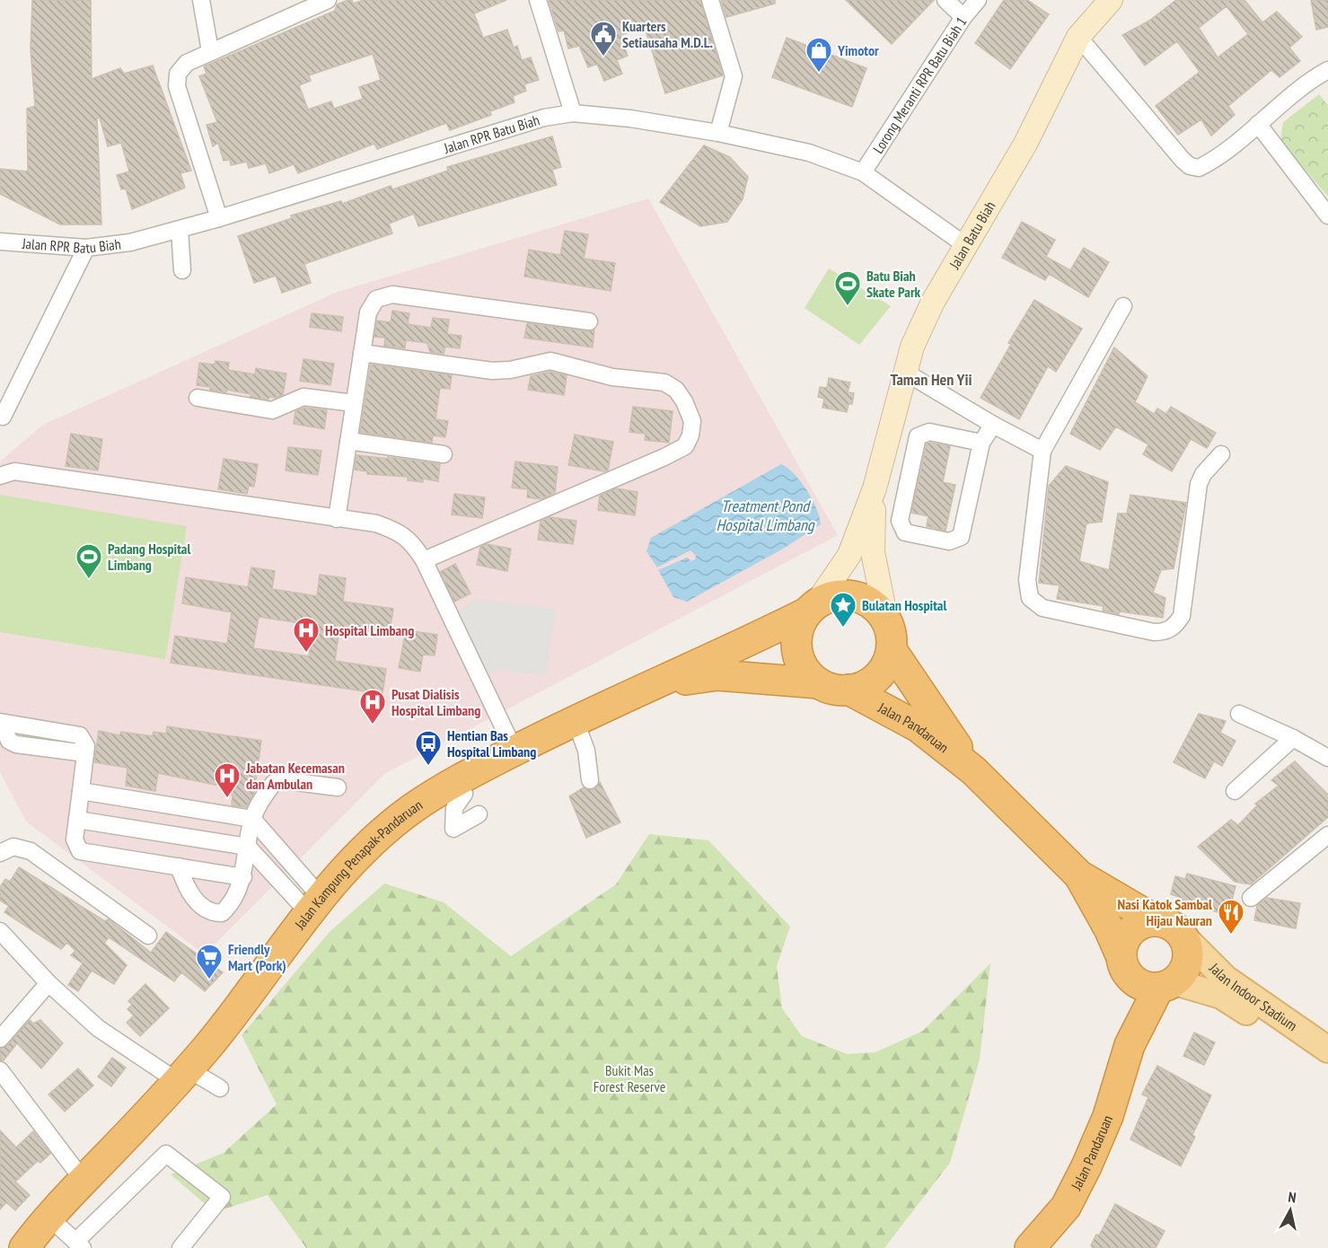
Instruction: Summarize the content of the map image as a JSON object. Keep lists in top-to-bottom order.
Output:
{
  "streets": {
    "highway": ["Jalan Pandaruan", "Jalan Kampung Penapak-Pandaruan"],
    "main road": ["Jalan Batu Biah", "Jalan Indoor Stadium"],
    "street": ["Lorong Meranti RPR Batu Biah 1", "Jalan RPR Batu Biah"]
  },
  "crossings": [
    ["Lorong Meranti RPR Batu Biah 1", "Jalan RPR Batu Biah"],
    ["Jalan RPR Batu Biah", "Jalan Batu Biah"],
    ["Jalan Pandaruan", "Jalan Kampung Penapak-Pandaruan"],
    ["Jalan Pandaruan", "Jalan Indoor Stadium"]
  ],
  "districts": ["Taman Hen Yii"],
  "water": ["Treatment Pond Hospital Limbang"],
  "parks": ["Bukit Mas Forest Reserve"],
  "places": {
    "public building": ["Kuarters Setiausaha M.D.L."],
    "shop": ["Yimotor"],
    "sports": ["Batu Biah Skate Park", "Padang Hospital Limbang"],
    "place": ["Bulatan Hospital"],
    "hospital": ["Hospital Limbang", "Pusat Dialisis Hospital Limbang", "Jabatan Kecemasan dan Ambulan"],
    "bus stop": ["Hentian Bas Hospital Limbang"],
    "restaurant": ["Nasi Katok Sambal Hijau Nauran"],
    "supermarket": ["Friendly Mart (Pork)"]
  },
  "north": "top"
}
